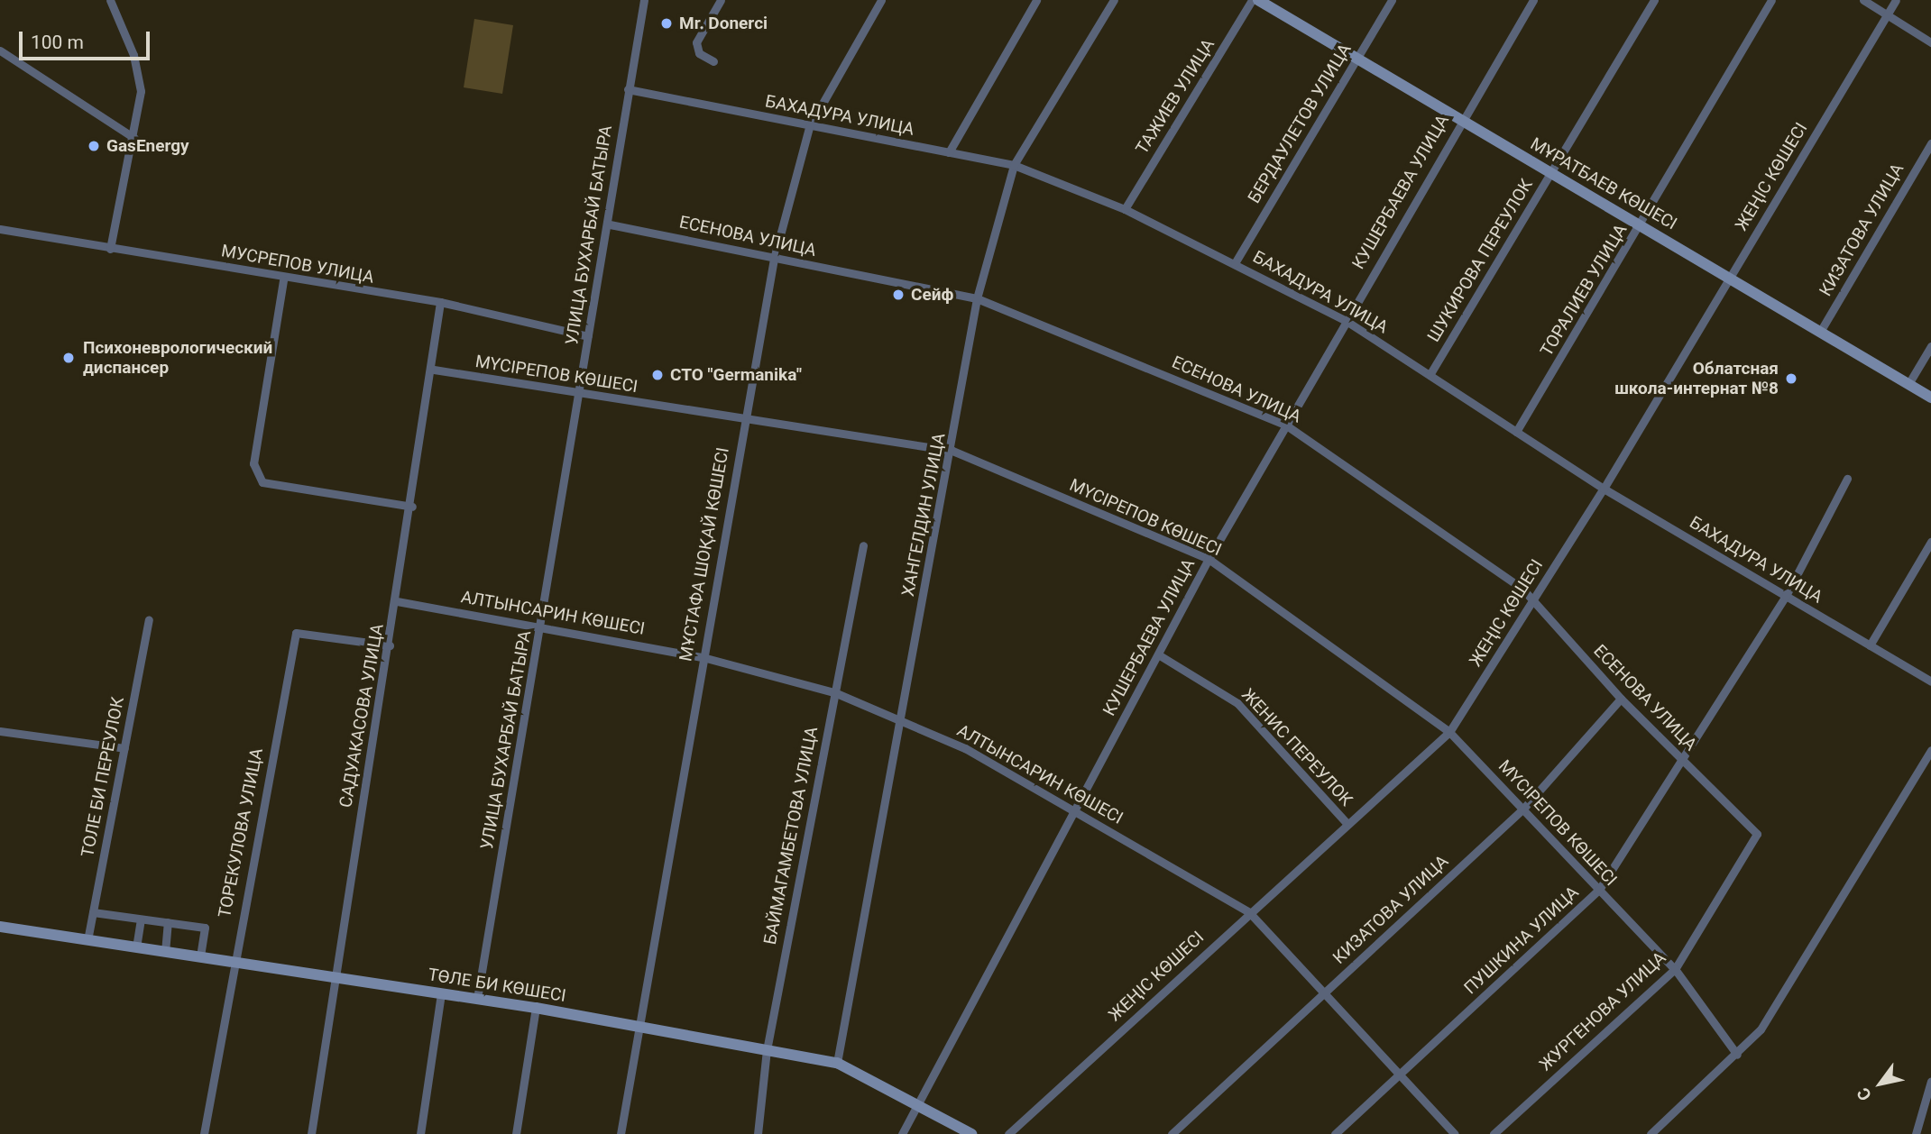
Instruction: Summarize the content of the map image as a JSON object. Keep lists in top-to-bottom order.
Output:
{
  "streets": {
    "street": [
      "ТАЖИЕВ УЛИЦА",
      "БАХАДУРА УЛИЦА",
      "БЕРДАУЛЕТОВ УЛИЦА",
      "ЖЕҢІС КӨШЕСІ",
      "МҰРАТБАЕВ КӨШЕСІ",
      "КУШЕРБАЕВА УЛИЦА",
      "КИЗАТОВА УЛИЦА",
      "УЛИЦА БУХАРБАЙ БАТЫРА",
      "ЕСЕНОВА УЛИЦА",
      "ШУКИРОВА ПЕРЕУЛОК",
      "МУСРЕПОВ УЛИЦА",
      "ТОРАЛИЕВ УЛИЦА",
      "МҮСІРЕПОВ КӨШЕСІ",
      "ХАНГЕЛДИН УЛИЦА",
      "МҰСТАФА ШОҚАЙ КӨШЕСІ",
      "АЛТЫНСАРИН КӨШЕСІ",
      "САДУАКАСОВА УЛИЦА",
      "ЖЕНИС ПЕРЕУЛОК",
      "ТОЛЕ БИ ПЕРЕУЛОК",
      "ТОРЕКУЛОВА УЛИЦА",
      "БАЙМАГАМБЕТОВА УЛИЦА",
      "ПУШКИНА УЛИЦА",
      "ТӨЛЕ БИ КӨШЕСІ",
      "ЖУРГЕНОВА УЛИЦА"
    ]
  },
  "crossings": [
    ["ТАЖИЕВ УЛИЦА", "БАХАДУРА УЛИЦА"],
    ["БАХАДУРА УЛИЦА", "БЕРДАУЛЕТОВ УЛИЦА"],
    ["БАХАДУРА УЛИЦА", "ЖЕҢІС КӨШЕСІ"],
    ["БАХАДУРА УЛИЦА", "КУШЕРБАЕВА УЛИЦА"],
    ["БАХАДУРА УЛИЦА", "УЛИЦА БУХАРБАЙ БАТЫРА"],
    ["БАХАДУРА УЛИЦА", "ШУКИРОВА ПЕРЕУЛОК"],
    ["БАХАДУРА УЛИЦА", "ТОРАЛИЕВ УЛИЦА"],
    ["БАХАДУРА УЛИЦА", "ХАНГЕЛДИН УЛИЦА"],
    ["БАХАДУРА УЛИЦА", "МҰСТАФА ШОҚАЙ КӨШЕСІ"],
    ["БАХАДУРА УЛИЦА", "ПУШКИНА УЛИЦА"],
    ["БЕРДАУЛЕТОВ УЛИЦА", "МҰРАТБАЕВ КӨШЕСІ"],
    ["ЖЕҢІС КӨШЕСІ", "МҰРАТБАЕВ КӨШЕСІ"],
    ["ЖЕҢІС КӨШЕСІ", "ЕСЕНОВА УЛИЦА"],
    ["ЖЕҢІС КӨШЕСІ", "МҮСІРЕПОВ КӨШЕСІ"],
    ["ЖЕҢІС КӨШЕСІ", "АЛТЫНСАРИН КӨШЕСІ"],
    ["ЖЕҢІС КӨШЕСІ", "ЖЕНИС ПЕРЕУЛОК"],
    ["МҰРАТБАЕВ КӨШЕСІ", "КУШЕРБАЕВА УЛИЦА"],
    ["МҰРАТБАЕВ КӨШЕСІ", "КИЗАТОВА УЛИЦА"],
    ["МҰРАТБАЕВ КӨШЕСІ", "ШУКИРОВА ПЕРЕУЛОК"],
    ["МҰРАТБАЕВ КӨШЕСІ", "ТОРАЛИЕВ УЛИЦА"],
    ["КУШЕРБАЕВА УЛИЦА", "ЕСЕНОВА УЛИЦА"],
    ["КУШЕРБАЕВА УЛИЦА", "МҮСІРЕПОВ КӨШЕСІ"],
    ["КУШЕРБАЕВА УЛИЦА", "АЛТЫНСАРИН КӨШЕСІ"],
    ["КУШЕРБАЕВА УЛИЦА", "ЖЕНИС ПЕРЕУЛОК"],
    ["КУШЕРБАЕВА УЛИЦА", "ТӨЛЕ БИ КӨШЕСІ"],
    ["КИЗАТОВА УЛИЦА", "ЕСЕНОВА УЛИЦА"],
    ["КИЗАТОВА УЛИЦА", "МҮСІРЕПОВ КӨШЕСІ"],
    ["КИЗАТОВА УЛИЦА", "АЛТЫНСАРИН КӨШЕСІ"],
    ["УЛИЦА БУХАРБАЙ БАТЫРА", "ЕСЕНОВА УЛИЦА"],
    ["УЛИЦА БУХАРБАЙ БАТЫРА", "МУСРЕПОВ УЛИЦА"],
    ["УЛИЦА БУХАРБАЙ БАТЫРА", "МҮСІРЕПОВ КӨШЕСІ"],
    ["УЛИЦА БУХАРБАЙ БАТЫРА", "АЛТЫНСАРИН КӨШЕСІ"],
    ["УЛИЦА БУХАРБАЙ БАТЫРА", "ТӨЛЕ БИ КӨШЕСІ"],
    ["ЕСЕНОВА УЛИЦА", "ХАНГЕЛДИН УЛИЦА"],
    ["ЕСЕНОВА УЛИЦА", "МҰСТАФА ШОҚАЙ КӨШЕСІ"],
    ["ЕСЕНОВА УЛИЦА", "ПУШКИНА УЛИЦА"],
    ["ЕСЕНОВА УЛИЦА", "ЖУРГЕНОВА УЛИЦА"],
    ["МУСРЕПОВ УЛИЦА", "САДУАКАСОВА УЛИЦА"],
    ["МҮСІРЕПОВ КӨШЕСІ", "ХАНГЕЛДИН УЛИЦА"],
    ["МҮСІРЕПОВ КӨШЕСІ", "МҰСТАФА ШОҚАЙ КӨШЕСІ"],
    ["МҮСІРЕПОВ КӨШЕСІ", "САДУАКАСОВА УЛИЦА"],
    ["МҮСІРЕПОВ КӨШЕСІ", "ПУШКИНА УЛИЦА"],
    ["МҮСІРЕПОВ КӨШЕСІ", "ЖУРГЕНОВА УЛИЦА"],
    ["ХАНГЕЛДИН УЛИЦА", "АЛТЫНСАРИН КӨШЕСІ"],
    ["ХАНГЕЛДИН УЛИЦА", "ТӨЛЕ БИ КӨШЕСІ"],
    ["МҰСТАФА ШОҚАЙ КӨШЕСІ", "АЛТЫНСАРИН КӨШЕСІ"],
    ["МҰСТАФА ШОҚАЙ КӨШЕСІ", "ТӨЛЕ БИ КӨШЕСІ"],
    ["АЛТЫНСАРИН КӨШЕСІ", "САДУАКАСОВА УЛИЦА"],
    ["АЛТЫНСАРИН КӨШЕСІ", "БАЙМАГАМБЕТОВА УЛИЦА"],
    ["АЛТЫНСАРИН КӨШЕСІ", "ПУШКИНА УЛИЦА"],
    ["САДУАКАСОВА УЛИЦА", "ТОРЕКУЛОВА УЛИЦА"],
    ["САДУАКАСОВА УЛИЦА", "ТӨЛЕ БИ КӨШЕСІ"],
    ["ТОЛЕ БИ ПЕРЕУЛОК", "ТӨЛЕ БИ КӨШЕСІ"],
    ["ТОРЕКУЛОВА УЛИЦА", "ТӨЛЕ БИ КӨШЕСІ"],
    ["БАЙМАГАМБЕТОВА УЛИЦА", "ТӨЛЕ БИ КӨШЕСІ"]
  ],
  "places": [
    "Mr. Donerci",
    "GasEnergy",
    "Сейф",
    "Психоневрологический диспансер",
    "СТО \"Germanika\"",
    "Облатсная школа-интернат №8"
  ],
  "scale_bar": "100 m",
  "north": "bottom left"
}
